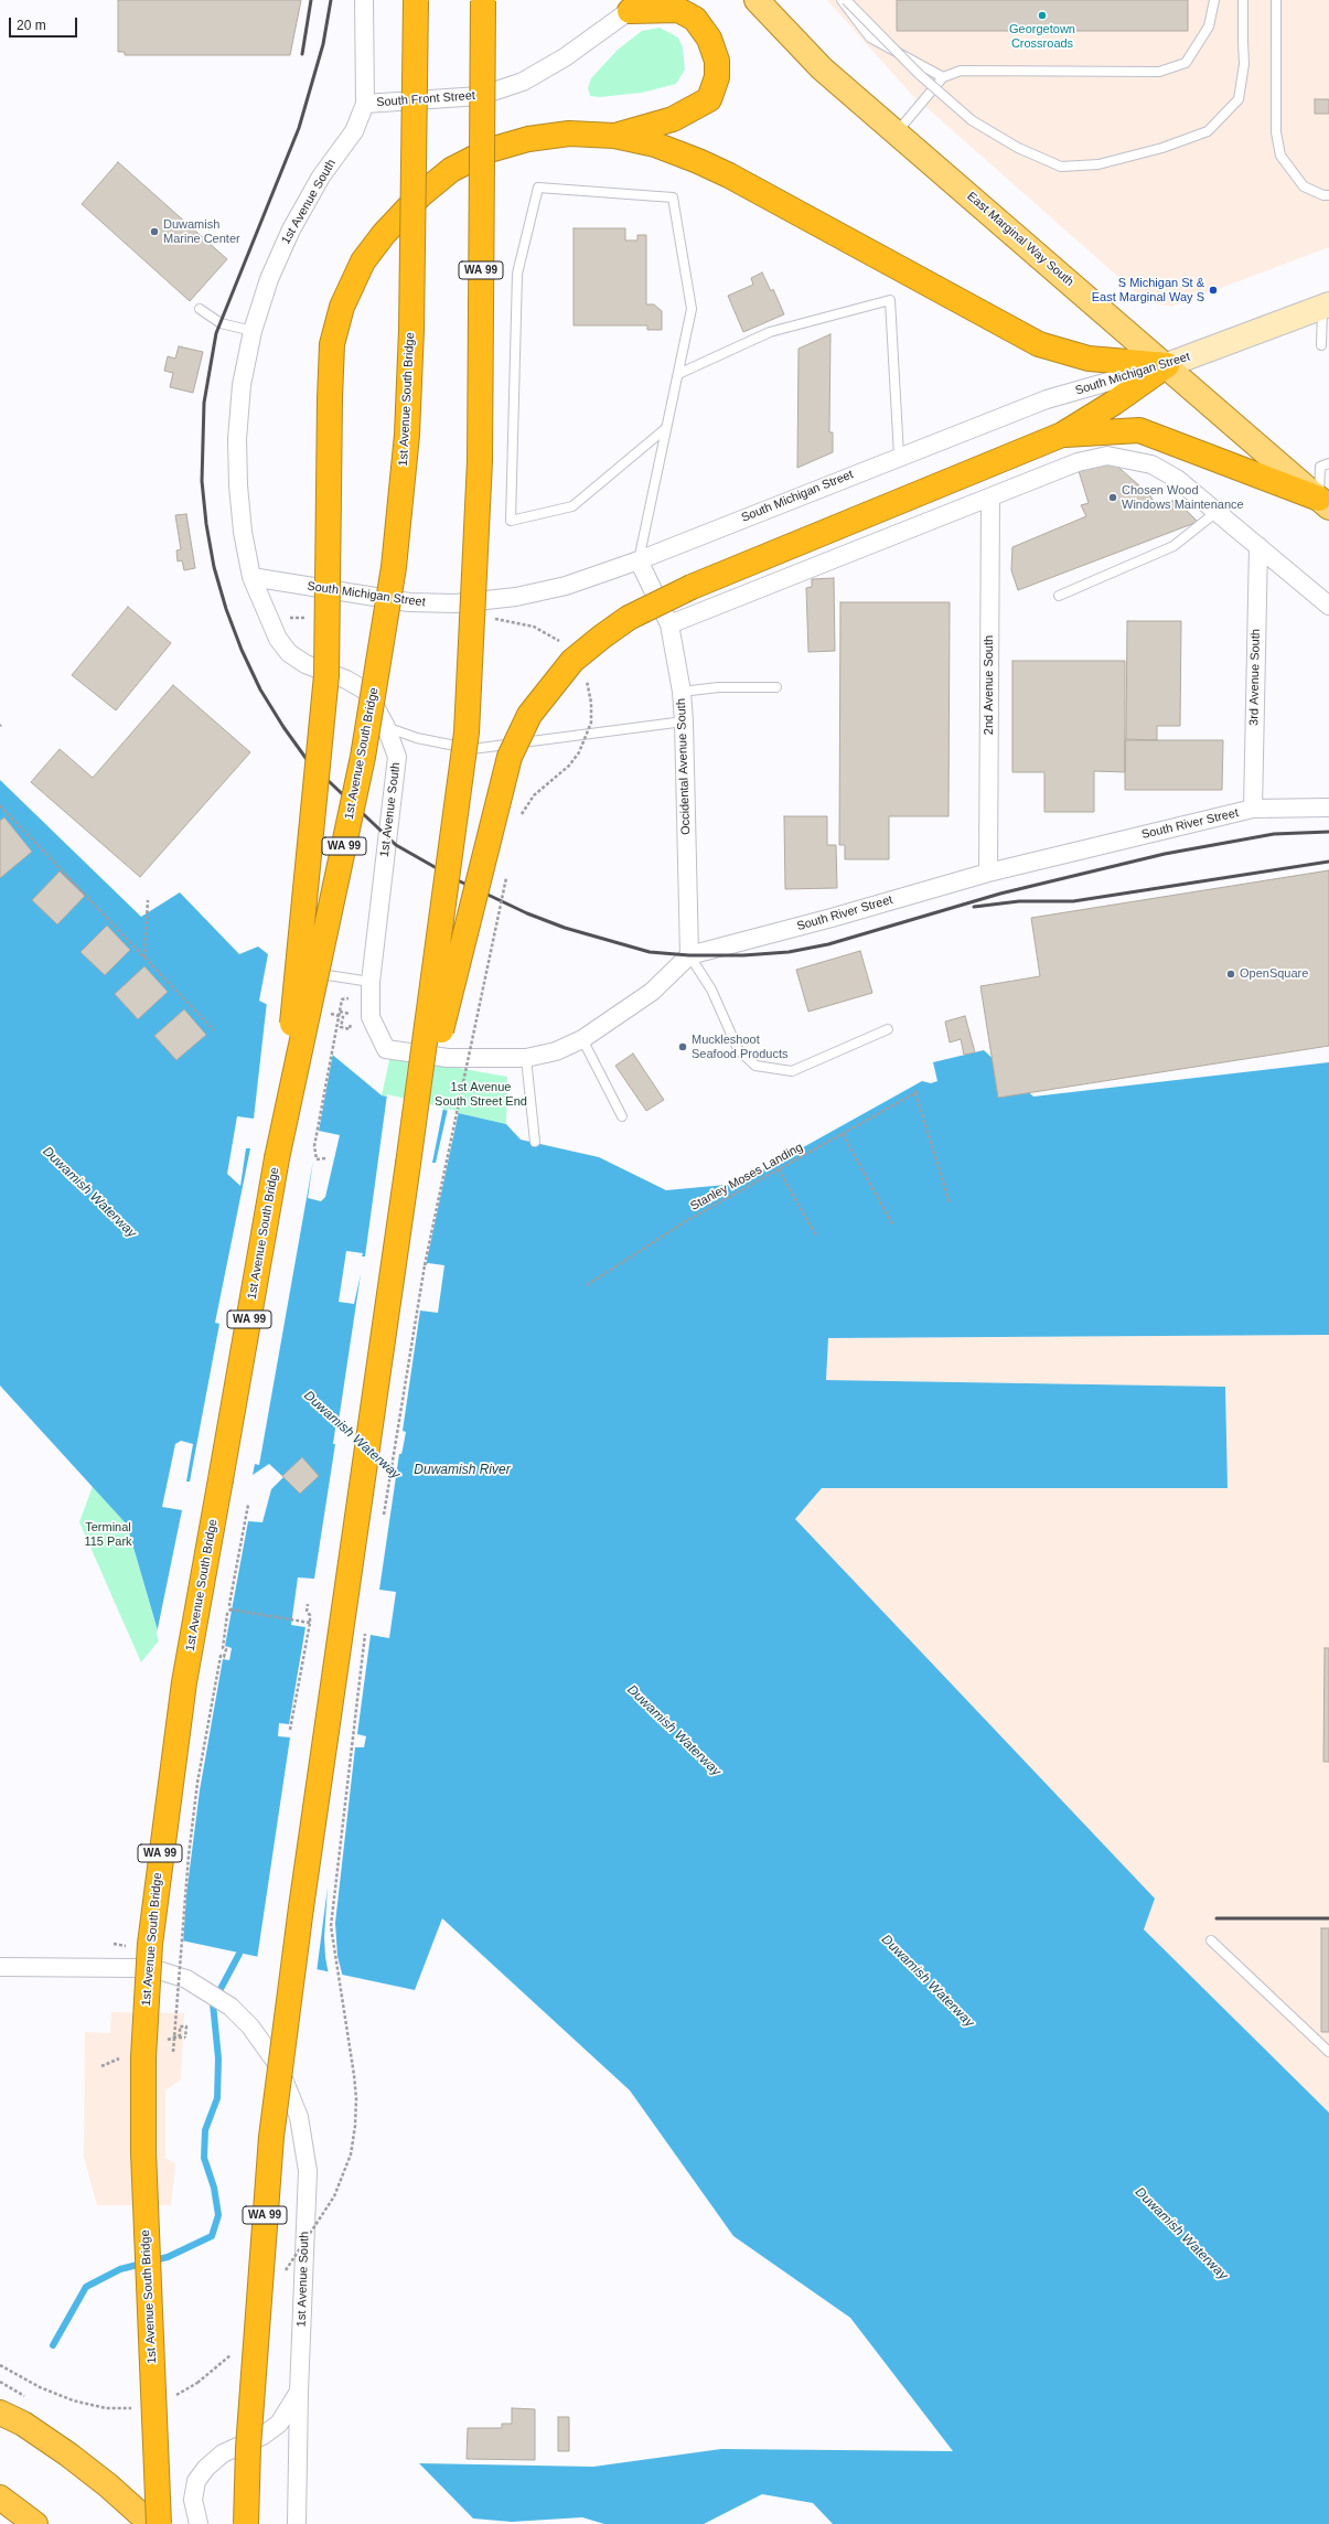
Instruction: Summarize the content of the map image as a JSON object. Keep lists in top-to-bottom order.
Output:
{
  "streets": {
    "highway": ["WA 99", "1st Avenue South Bridge"],
    "main road": ["East Marginal Way South", "South Michigan Street"],
    "street": [
      "South Front Street",
      "1st Avenue South",
      "3rd Avenue South",
      "2nd Avenue South",
      "Occidental Avenue South",
      "South River Street"
    ],
    "path": ["Stanley Moses Landing"]
  },
  "crossings": [
    ["South Front Street", "1st Avenue South"],
    ["1st Avenue South", "South Michigan Street"],
    ["1st Avenue South", "South River Street"],
    ["East Marginal Way South", "South Michigan Street"],
    ["South Michigan Street", "Occidental Avenue South"],
    ["3rd Avenue South", "South River Street"],
    ["2nd Avenue South", "South River Street"],
    ["Occidental Avenue South", "South River Street"]
  ],
  "water": ["Duwamish Waterway", "Duwamish River"],
  "parks": ["1st Avenue South Street End", "Terminal 115 Park"],
  "places": [
    "Georgetown Crossroads",
    "Duwamish Marine Center",
    "S Michigan St & East Marginal Way S",
    "Chosen Wood Windows Maintenance",
    "OpenSquare",
    "Muckleshoot Seafood Products"
  ],
  "scale_bar": "20 m"
}
